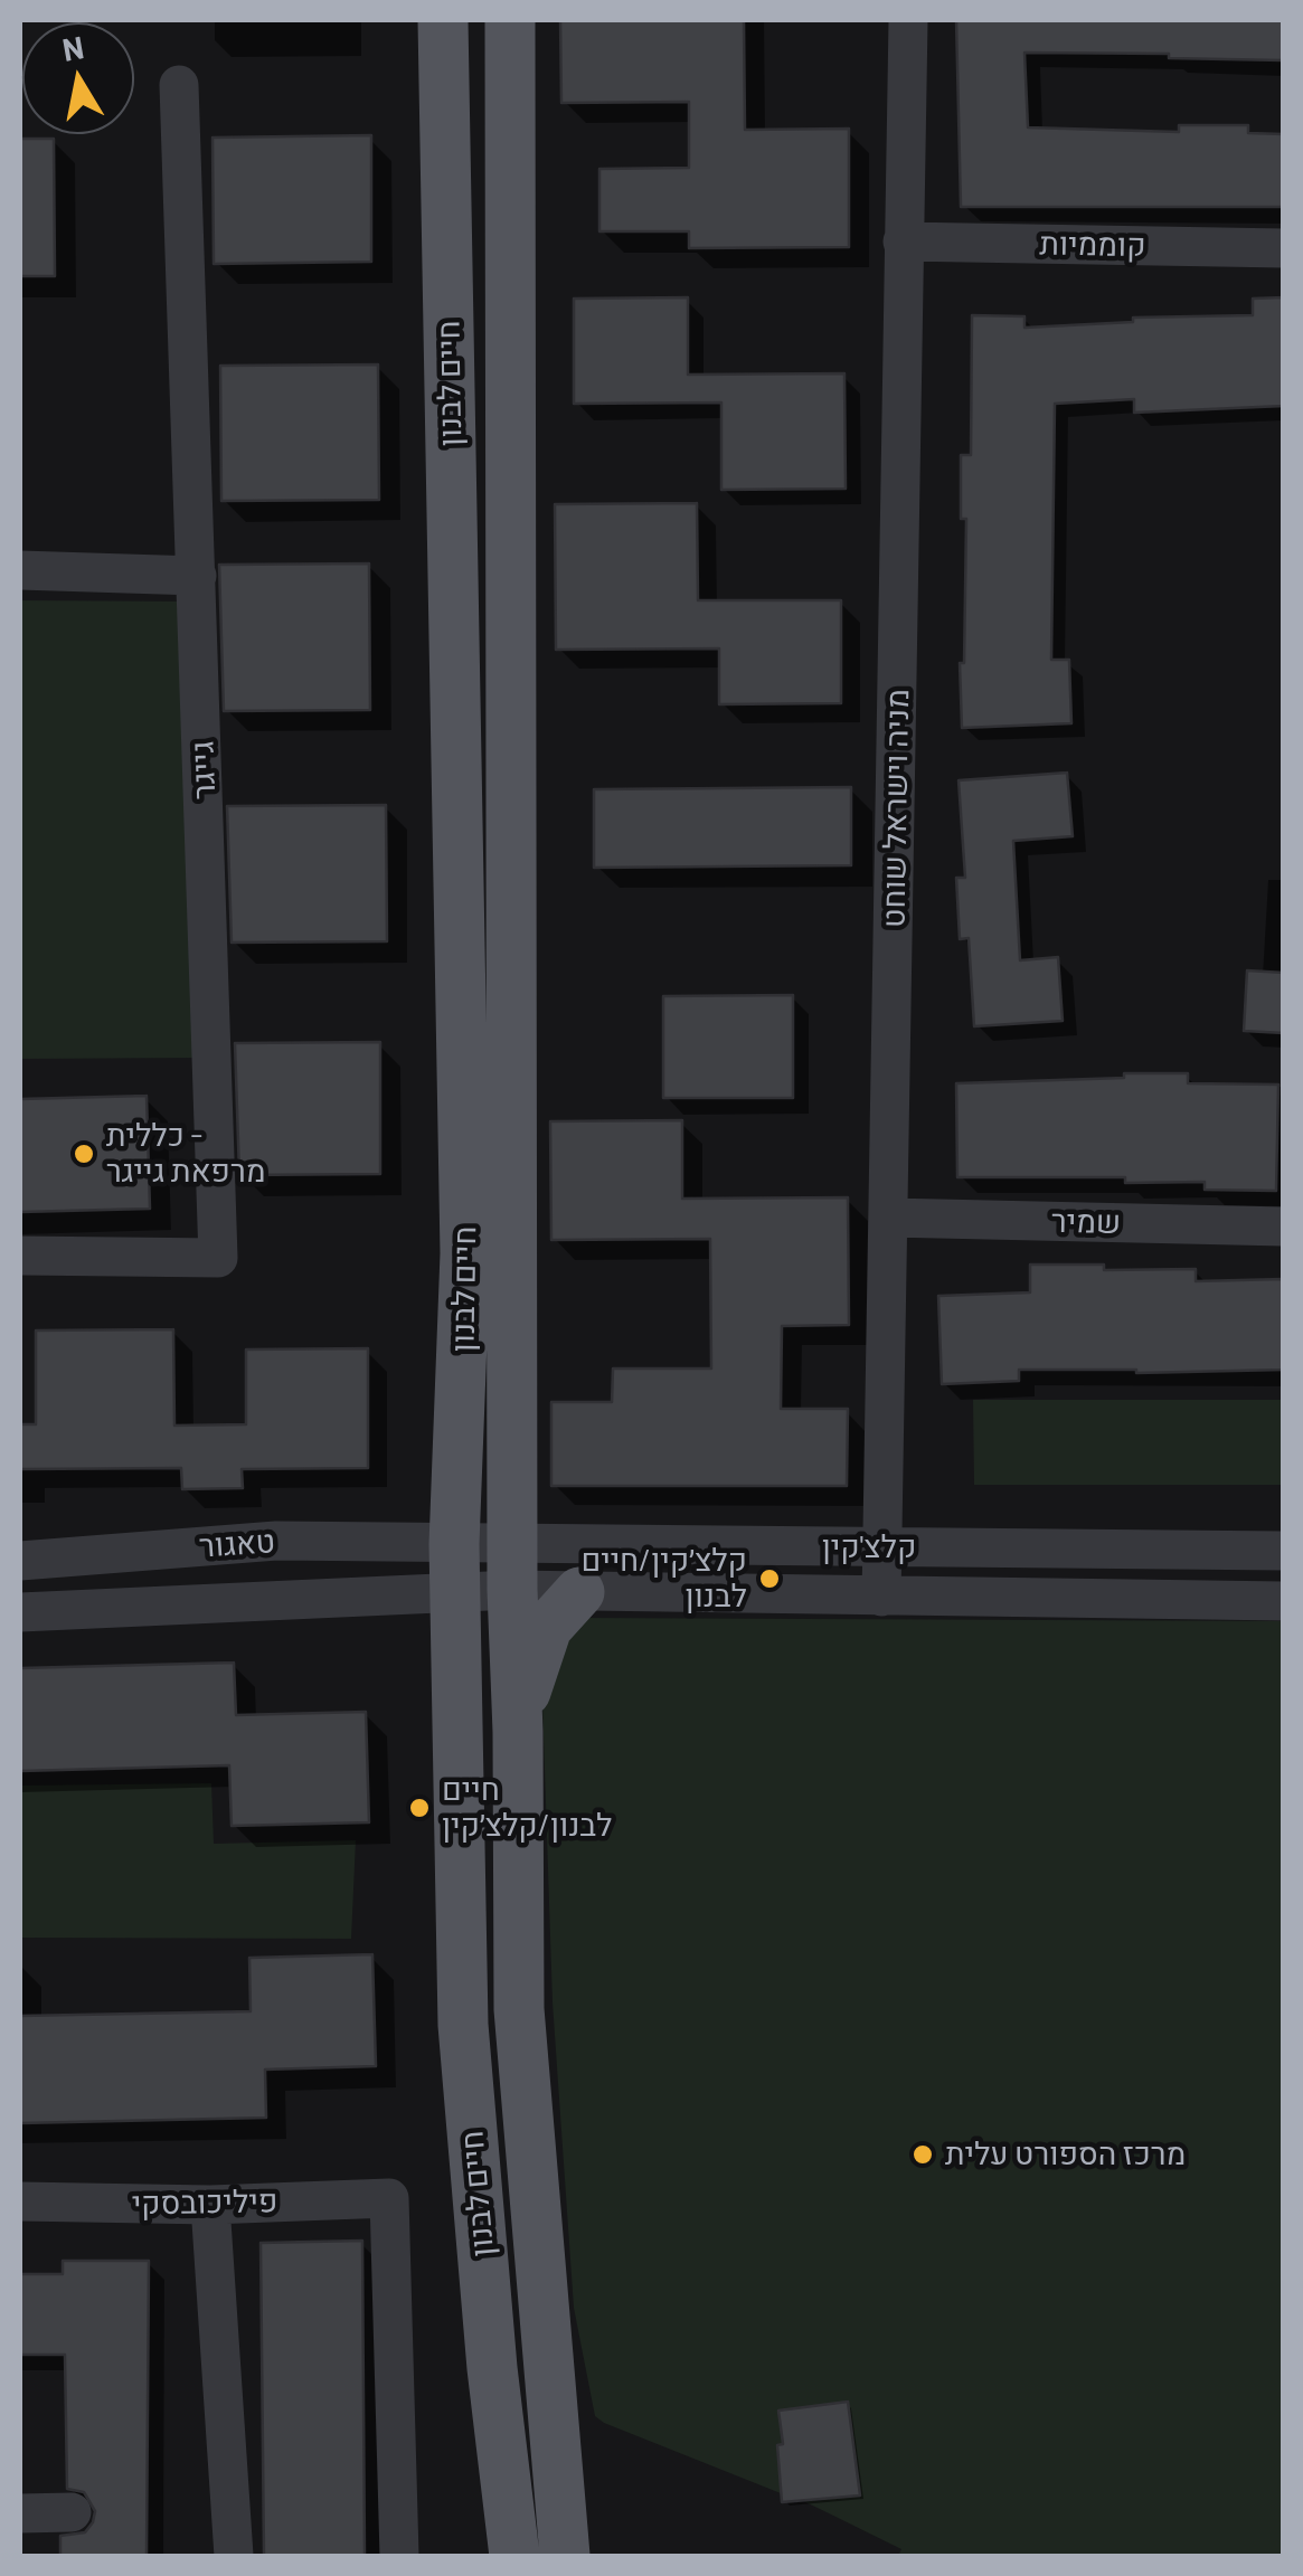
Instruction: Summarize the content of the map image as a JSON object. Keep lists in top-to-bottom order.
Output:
{
  "streets": {
    "main road": ["חיים לבנון"],
    "street": [
      "קוממיות",
      "גייגר",
      "מניה וישראל שוחט",
      "שמיר",
      "טאגור",
      "קלצ'קין",
      "פיליכובסקי"
    ]
  },
  "crossings": [
    ["קוממיות", "מניה וישראל שוחט"],
    ["חיים לבנון", "טאגור"],
    ["חיים לבנון", "קלצ'קין"],
    ["מניה וישראל שוחט", "שמיר"],
    ["מניה וישראל שוחט", "קלצ'קין"],
    ["טאגור", "קלצ'קין"]
  ],
  "places": [
    "כללית - מרפאת גייגר",
    "קלצ׳קין/חיים לבנון",
    "חיים לבנון/קלצ׳קין",
    "מרכז הספורט עלית"
  ],
  "north": "top"
}
